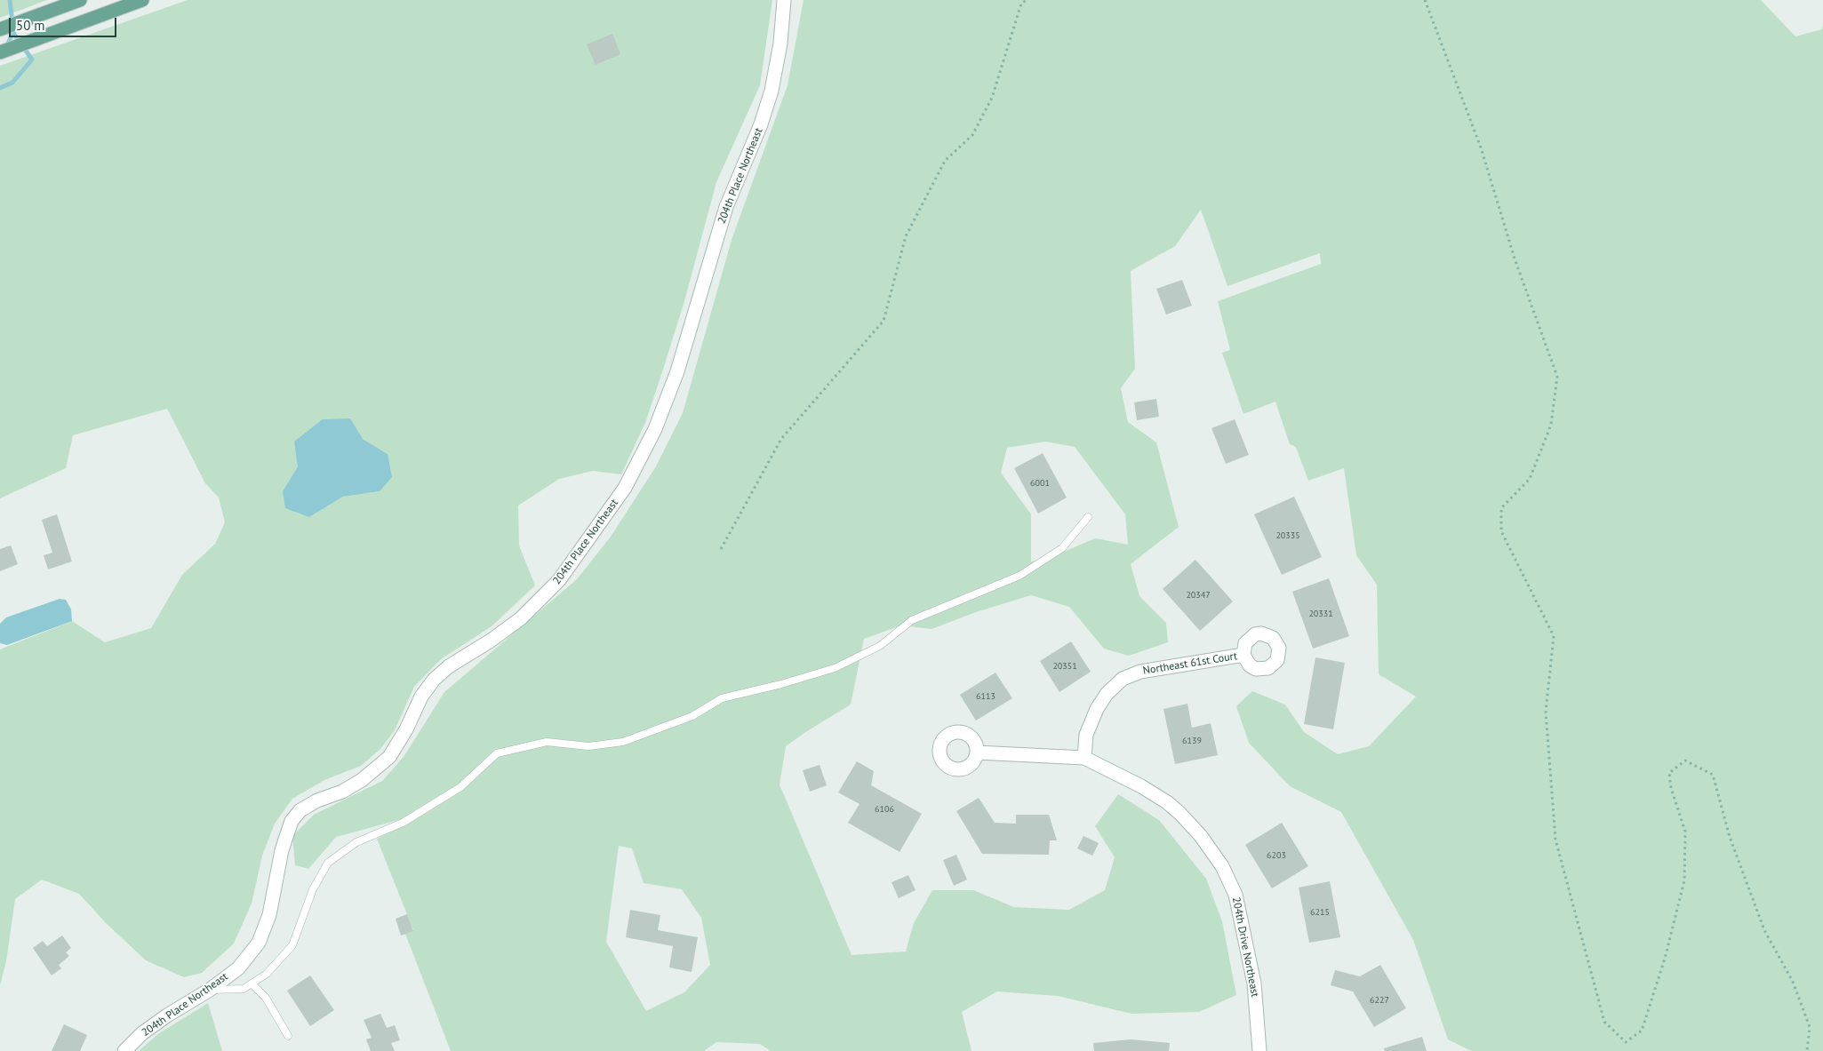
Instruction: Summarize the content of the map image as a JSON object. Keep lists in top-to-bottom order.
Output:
{
  "streets": {
    "street": ["204th Place Northeast", "Northeast 61st Court", "204th Drive Northeast"]
  },
  "crossings": [
    ["Northeast 61st Court", "204th Drive Northeast"]
  ],
  "house_numbers": [
    "6001",
    "20335",
    "20347",
    "20331",
    "20351",
    "6113",
    "6139",
    "6106",
    "6203",
    "6215",
    "6227"
  ],
  "scale_bar": "50 m"
}
